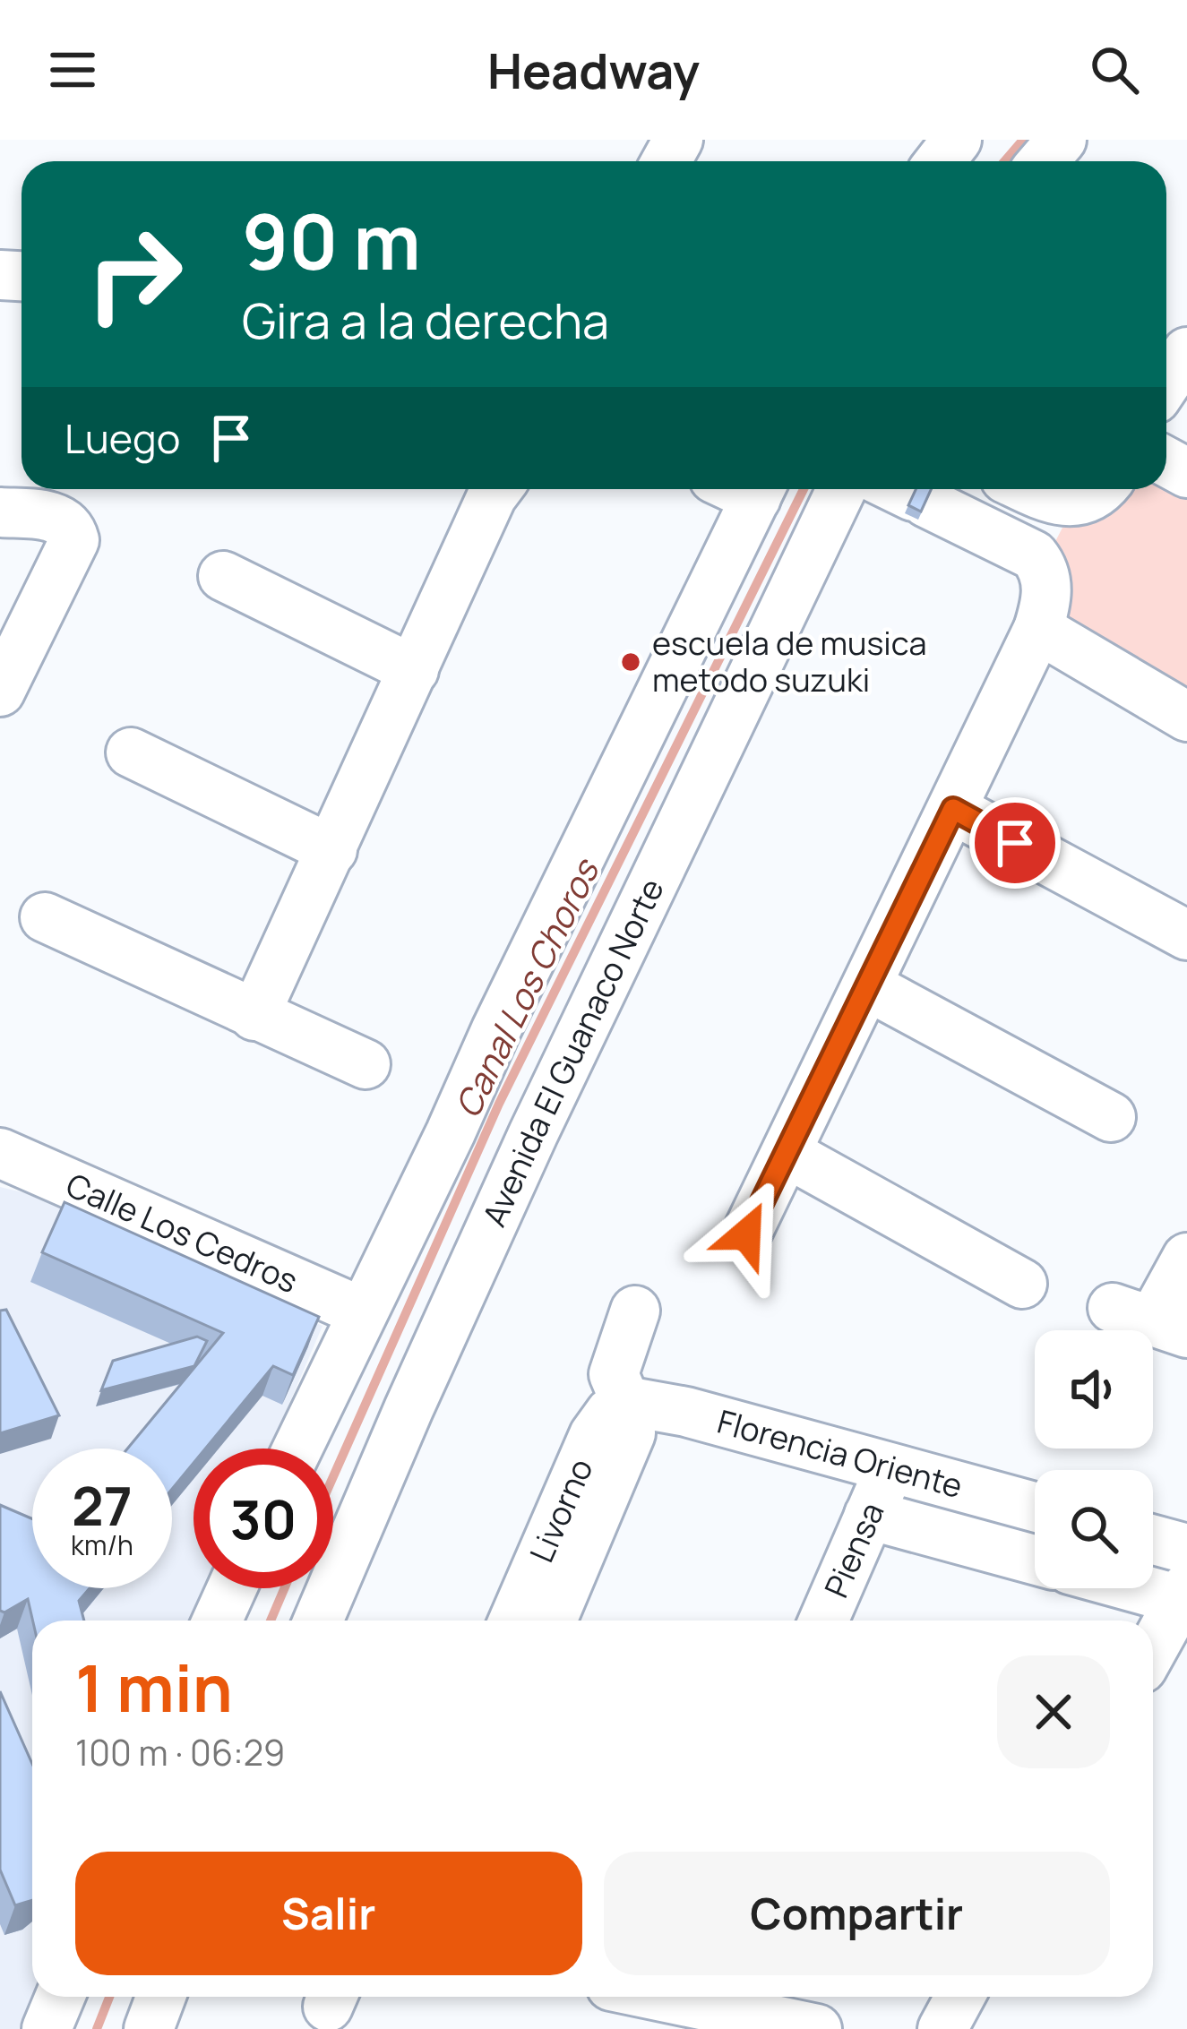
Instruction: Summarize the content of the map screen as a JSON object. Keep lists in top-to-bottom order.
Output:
{
  "streets": {
    "street": [
      "Avenida El Guanaco Norte",
      "Calle Los Cedros",
      "Florencia Oriente",
      "Livorno",
      "Piensa"
    ]
  },
  "crossings": [
    ["Florencia Oriente", "Livorno"],
    ["Florencia Oriente", "Piensa"]
  ],
  "water": ["Canal Los Choros"],
  "places": ["escuela de musica metodo suzuki"],
  "page": {
    "header": "Headway",
    "turn": ["90 m", "Gira a la derecha"],
    "then": "Luego",
    "speed": "27 km/h",
    "limit": "30",
    "heading": ["1 min", "100 m · 06:29"],
    "buttons": ["Salir", "Compartir"]
  }
}
